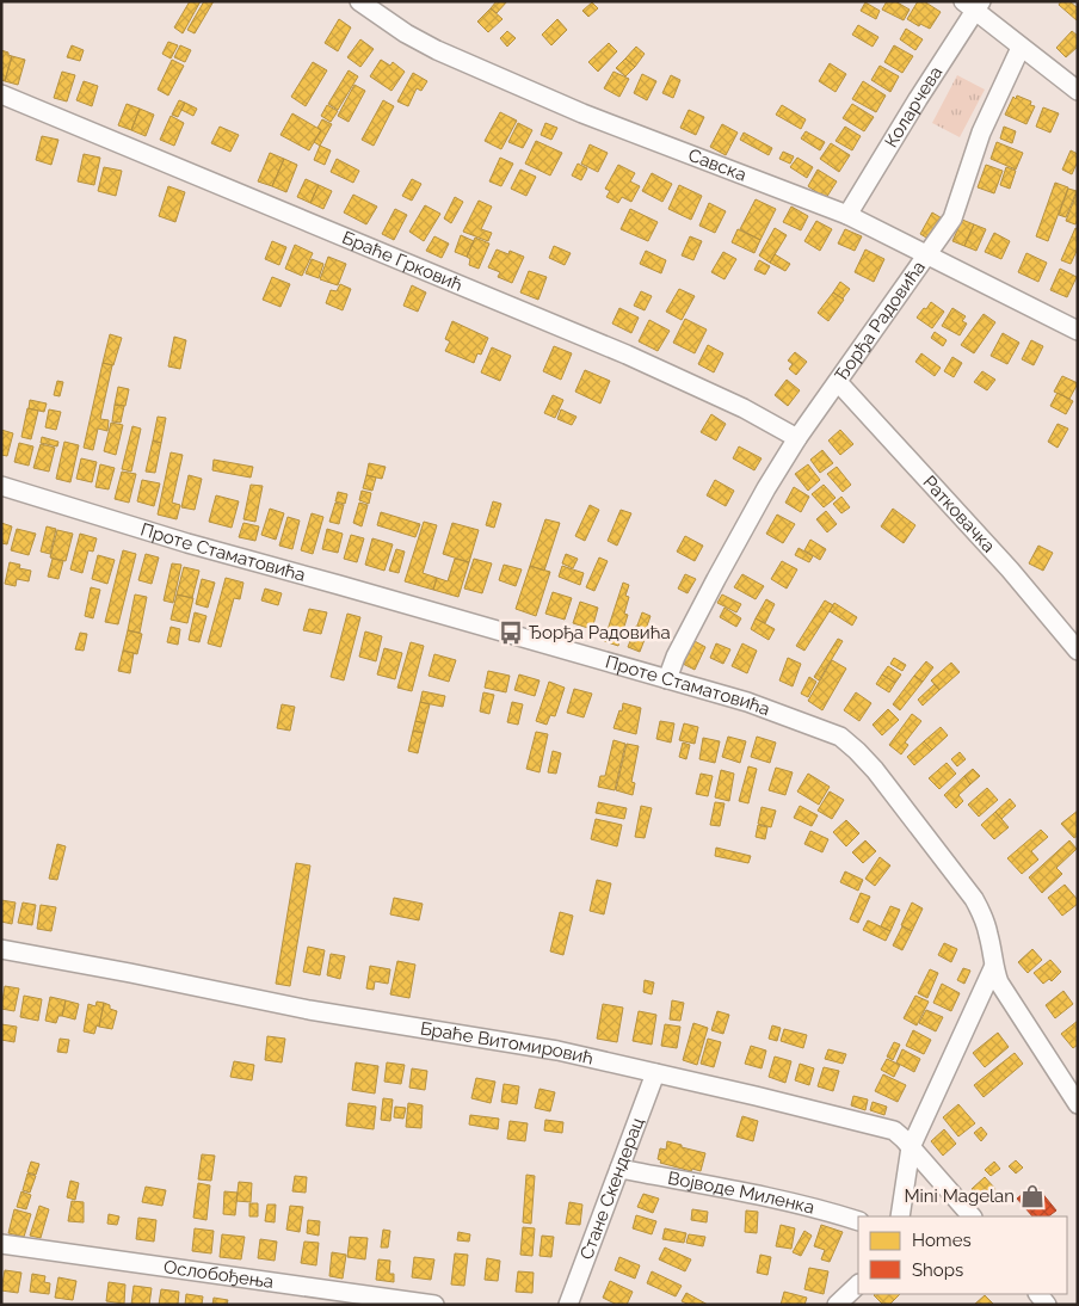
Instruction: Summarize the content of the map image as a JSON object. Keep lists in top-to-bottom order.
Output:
{
  "streets": {
    "street": [
      "Коларчева",
      "Савска",
      "Браће Грковић",
      "Ђорђа Радовића",
      "Ратковачка",
      "Проте Стаматовића",
      "Браће Витомировић",
      "Стане Скендерац",
      "Војводе Миленка",
      "Ослобођења"
    ]
  },
  "crossings": [
    ["Коларчева", "Савска"],
    ["Савска", "Ђорђа Радовића"],
    ["Браће Грковић", "Ђорђа Радовића"],
    ["Ђорђа Радовића", "Ратковачка"],
    ["Ђорђа Радовића", "Проте Стаматовића"],
    ["Браће Витомировић", "Стане Скендерац"],
    ["Стане Скендерац", "Војводе Миленка"]
  ],
  "places": {
    "bus stop": ["Ђорђа Радовића"],
    "shop": ["Mini Magelan"]
  },
  "legend": ["Homes", "Shops"]
}
